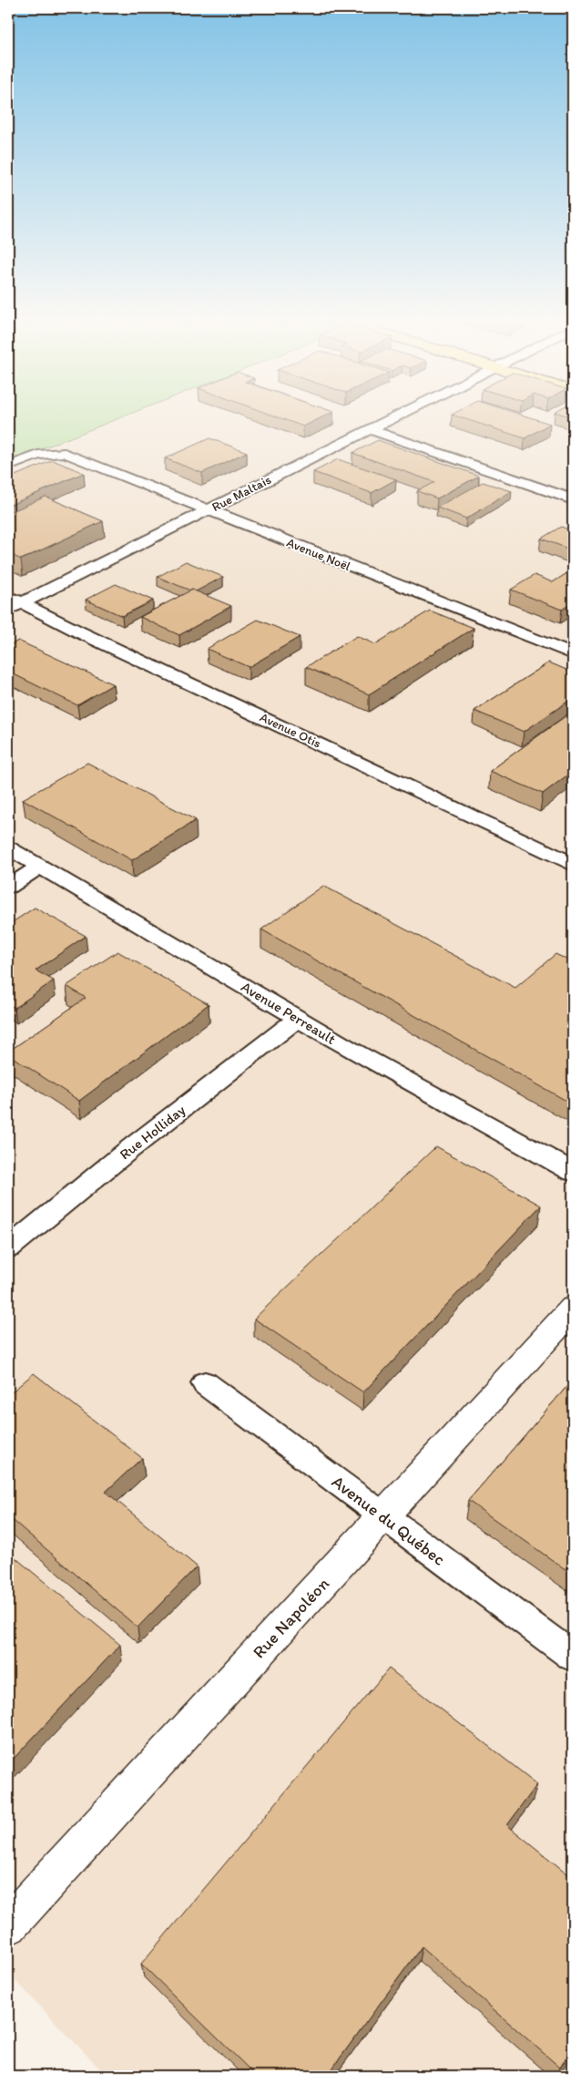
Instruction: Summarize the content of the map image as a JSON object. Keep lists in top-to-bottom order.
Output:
{
  "streets": {
    "street": [
      "Rue Maltais",
      "Avenue Noël",
      "Avenue Otis",
      "Avenue Perreault",
      "Rue Holliday",
      "Avenue du Québec",
      "Rue Napoléon"
    ]
  },
  "crossings": [
    ["Rue Maltais", "Avenue Noël"],
    ["Rue Maltais", "Avenue Otis"],
    ["Avenue Perreault", "Rue Holliday"],
    ["Avenue du Québec", "Rue Napoléon"]
  ]
}
